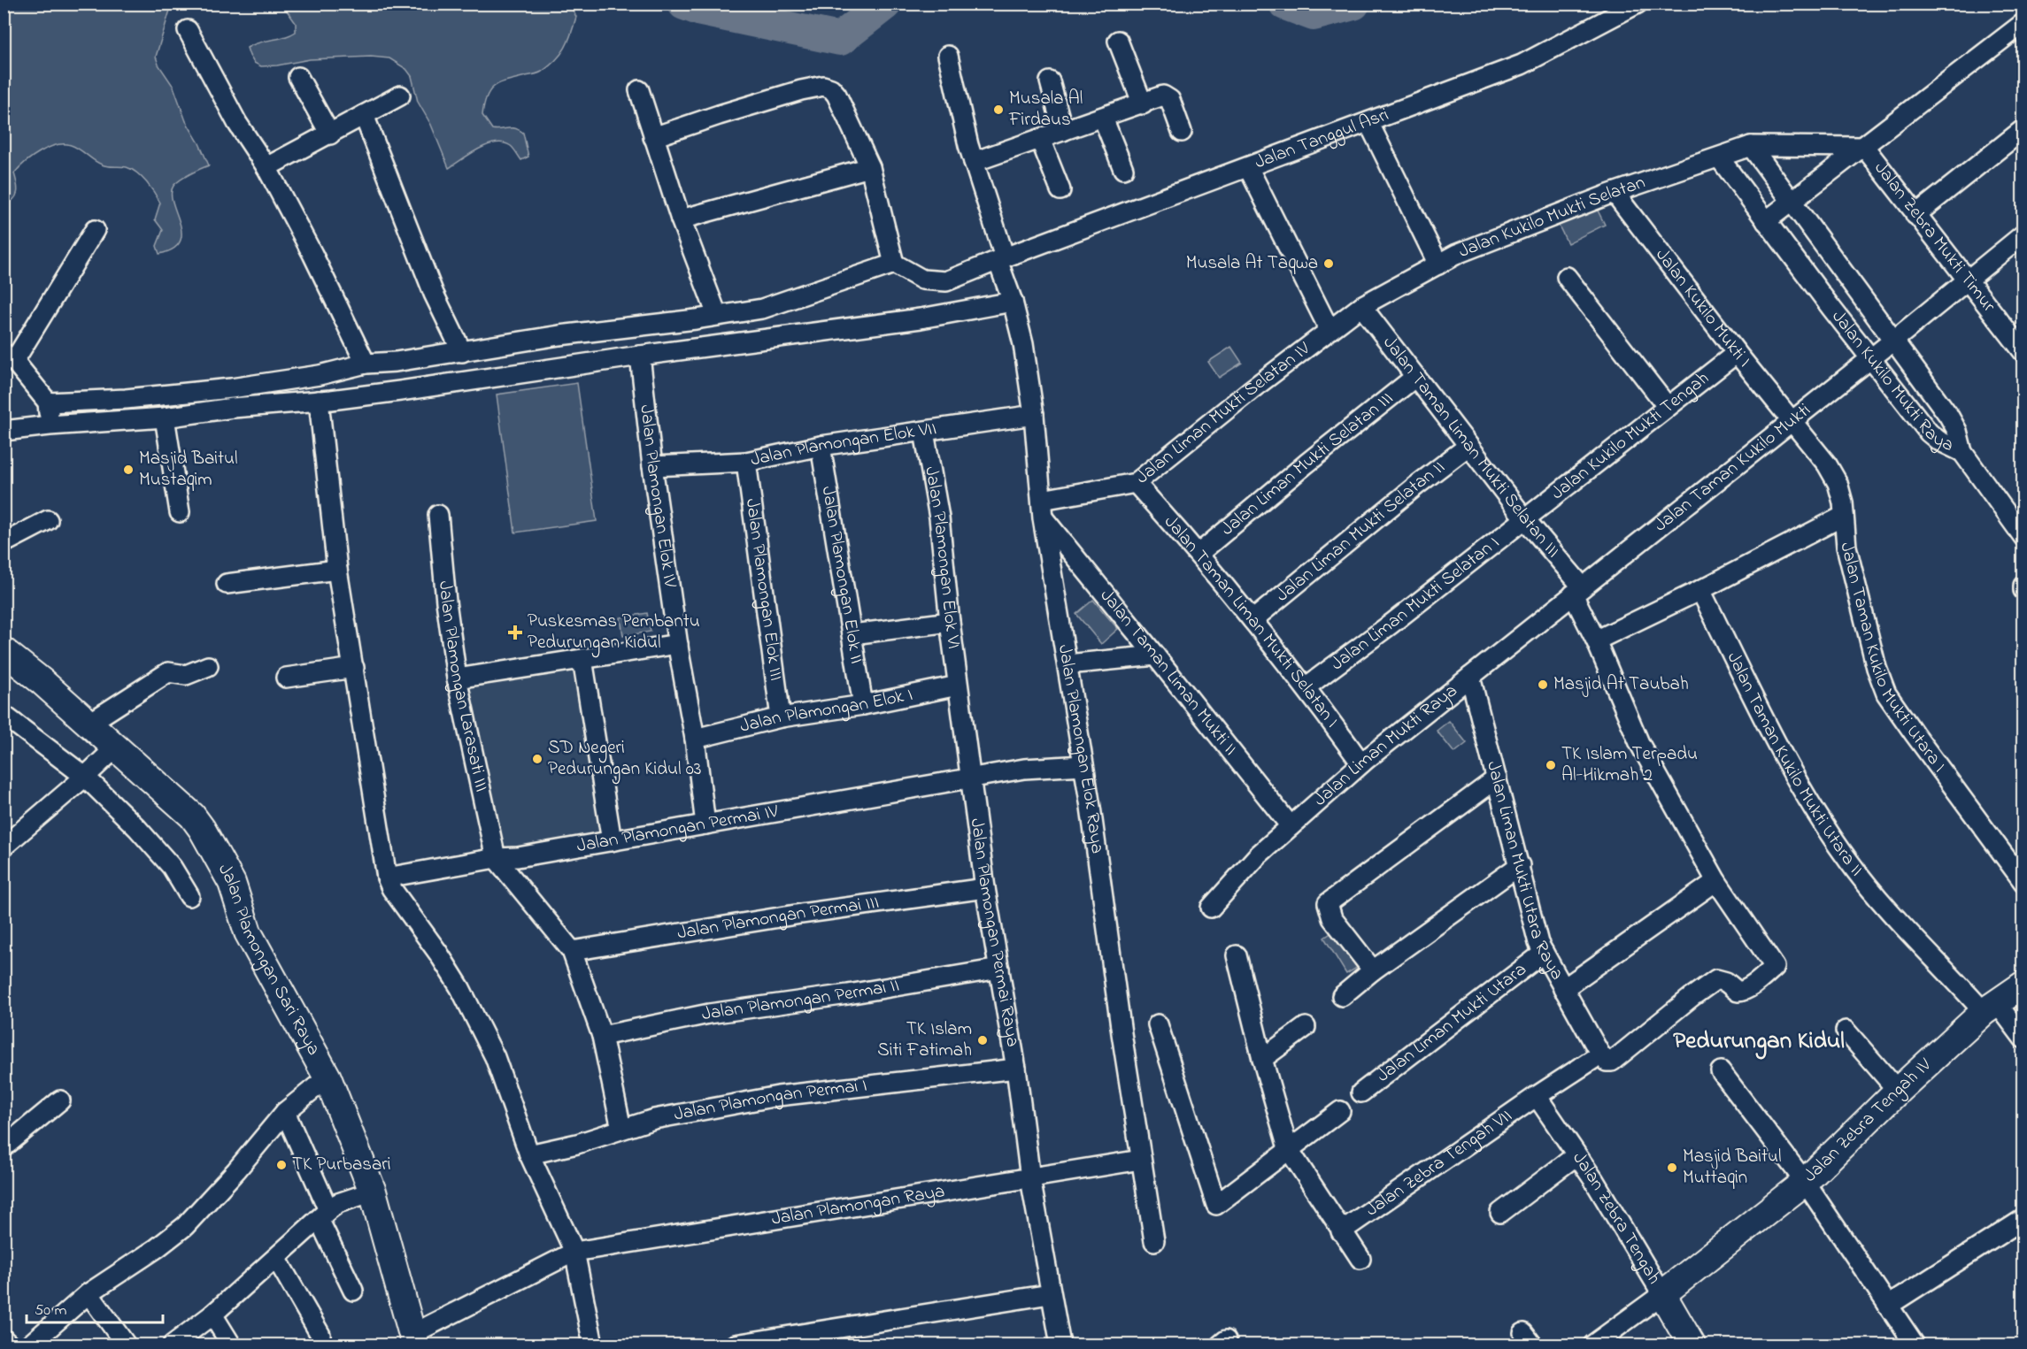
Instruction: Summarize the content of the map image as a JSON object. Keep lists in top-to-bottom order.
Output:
{
  "streets": {
    "street": [
      "Jalan Tanggul Asri",
      "Jalan Kukilo Mukti Selatan",
      "Jalan Zebra Mukti Timur",
      "Jalan Kukilo Mukti I",
      "Jalan Kukilo Mukti Raya",
      "Jalan Liman Mukti Selatan IV",
      "Jalan Kukilo Mukti Tengah",
      "Jalan Plamongan Elok VII",
      "Jalan Taman Liman Mukti Selatan III",
      "Jalan Liman Mukti Selatan III",
      "Jalan Taman Kukilo Mukti",
      "Jalan Plamongan Elok IV",
      "Jalan Liman Mukti Selatan II",
      "Jalan Plamongan Elok VI",
      "Jalan Plamongan Elok II",
      "Jalan Plamongan Elok III",
      "Jalan Liman Mukti Selatan I",
      "Jalan Taman Liman Mukti Selatan I",
      "Jalan Taman Kukilo Mukti Utara I",
      "Jalan Taman Liman Mukti II",
      "Jalan Plamongan Larasati III",
      "Jalan Plamongan Elok I",
      "Jalan Liman Mukti Raya",
      "Jalan Plamongan Elok Raya",
      "Jalan Taman Kukilo Mukti Utara II",
      "Jalan Plamongan Permai IV",
      "Jalan Liman Mukti Utara Raya",
      "Jalan Plamongan Permai III",
      "Jalan Plamongan Permai Raya",
      "Jalan Plamongan Sari Raya",
      "Jalan Plamongan Permai II",
      "Jalan Liman Mukti Utara",
      "Jalan Plamongan Permai I",
      "Jalan Zebra Tengah IV",
      "Jalan Zebra Tengah VII",
      "Jalan Plamongan Raya",
      "Jalan Zebra Tengah"
    ]
  },
  "crossings": [
    ["Jalan Tanggul Asri", "Jalan Plamongan Elok Raya"],
    ["Jalan Kukilo Mukti Selatan", "Jalan Kukilo Mukti I"],
    ["Jalan Kukilo Mukti Selatan", "Jalan Kukilo Mukti Raya"],
    ["Jalan Kukilo Mukti Selatan", "Jalan Liman Mukti Selatan IV"],
    ["Jalan Kukilo Mukti Selatan", "Jalan Taman Liman Mukti Selatan III"],
    ["Jalan Zebra Mukti Timur", "Jalan Taman Kukilo Mukti"],
    ["Jalan Kukilo Mukti I", "Jalan Kukilo Mukti Tengah"],
    ["Jalan Kukilo Mukti I", "Jalan Taman Kukilo Mukti"],
    ["Jalan Kukilo Mukti I", "Jalan Taman Kukilo Mukti Utara I"],
    ["Jalan Kukilo Mukti Raya", "Jalan Taman Kukilo Mukti"],
    ["Jalan Liman Mukti Selatan IV", "Jalan Taman Liman Mukti Selatan III"],
    ["Jalan Liman Mukti Selatan IV", "Jalan Taman Liman Mukti Selatan I"],
    ["Jalan Liman Mukti Selatan IV", "Jalan Taman Liman Mukti II"],
    ["Jalan Liman Mukti Selatan IV", "Jalan Plamongan Elok Raya"],
    ["Jalan Kukilo Mukti Tengah", "Jalan Taman Liman Mukti Selatan III"],
    ["Jalan Kukilo Mukti Tengah", "Jalan Liman Mukti Selatan I"],
    ["Jalan Plamongan Elok VII", "Jalan Plamongan Elok IV"],
    ["Jalan Plamongan Elok VII", "Jalan Plamongan Elok VI"],
    ["Jalan Plamongan Elok VII", "Jalan Plamongan Elok II"],
    ["Jalan Plamongan Elok VII", "Jalan Plamongan Elok III"],
    ["Jalan Plamongan Elok VII", "Jalan Plamongan Elok Raya"],
    ["Jalan Taman Liman Mukti Selatan III", "Jalan Liman Mukti Selatan III"],
    ["Jalan Taman Liman Mukti Selatan III", "Jalan Taman Kukilo Mukti"],
    ["Jalan Taman Liman Mukti Selatan III", "Jalan Liman Mukti Selatan II"],
    ["Jalan Taman Liman Mukti Selatan III", "Jalan Liman Mukti Selatan I"],
    ["Jalan Taman Liman Mukti Selatan III", "Jalan Liman Mukti Raya"],
    ["Jalan Taman Liman Mukti Selatan III", "Jalan Liman Mukti Utara Raya"],
    ["Jalan Taman Liman Mukti Selatan III", "Jalan Zebra Tengah VII"],
    ["Jalan Liman Mukti Selatan III", "Jalan Taman Liman Mukti Selatan I"],
    ["Jalan Taman Kukilo Mukti", "Jalan Taman Kukilo Mukti Utara I"],
    ["Jalan Taman Kukilo Mukti", "Jalan Liman Mukti Raya"],
    ["Jalan Plamongan Elok IV", "Jalan Plamongan Elok I"],
    ["Jalan Plamongan Elok IV", "Jalan Plamongan Permai IV"],
    ["Jalan Liman Mukti Selatan II", "Jalan Taman Liman Mukti Selatan I"],
    ["Jalan Plamongan Elok VI", "Jalan Plamongan Elok I"],
    ["Jalan Plamongan Elok VI", "Jalan Plamongan Permai Raya"],
    ["Jalan Plamongan Elok II", "Jalan Plamongan Elok I"],
    ["Jalan Plamongan Elok III", "Jalan Plamongan Elok I"],
    ["Jalan Liman Mukti Selatan I", "Jalan Taman Liman Mukti Selatan I"],
    ["Jalan Taman Liman Mukti Selatan I", "Jalan Liman Mukti Raya"],
    ["Jalan Taman Liman Mukti II", "Jalan Liman Mukti Raya"],
    ["Jalan Taman Liman Mukti II", "Jalan Plamongan Elok Raya"],
    ["Jalan Plamongan Larasati III", "Jalan Plamongan Permai IV"],
    ["Jalan Plamongan Elok I", "Jalan Plamongan Permai Raya"],
    ["Jalan Liman Mukti Raya", "Jalan Liman Mukti Utara Raya"],
    ["Jalan Plamongan Elok Raya", "Jalan Plamongan Permai IV"],
    ["Jalan Plamongan Elok Raya", "Jalan Plamongan Raya"],
    ["Jalan Taman Kukilo Mukti Utara II", "Jalan Zebra Tengah IV"],
    ["Jalan Plamongan Permai IV", "Jalan Plamongan Permai Raya"],
    ["Jalan Liman Mukti Utara Raya", "Jalan Liman Mukti Utara"],
    ["Jalan Liman Mukti Utara Raya", "Jalan Zebra Tengah VII"],
    ["Jalan Plamongan Permai III", "Jalan Plamongan Permai Raya"],
    ["Jalan Plamongan Permai Raya", "Jalan Plamongan Permai II"],
    ["Jalan Plamongan Permai Raya", "Jalan Plamongan Permai I"],
    ["Jalan Plamongan Permai Raya", "Jalan Plamongan Raya"],
    ["Jalan Plamongan Sari Raya", "Jalan Plamongan Raya"],
    ["Jalan Zebra Tengah IV", "Jalan Zebra Tengah"],
    ["Jalan Zebra Tengah VII", "Jalan Zebra Tengah"]
  ],
  "districts": ["Pedurungan Kidul"],
  "places": {
    "other": [
      "Musala Al Firdaus",
      "Musala At Taqwa",
      "Masjid Baitul Mustaqim",
      "Masjid At Taubah",
      "SD Negeri Pedurungan Kidul 03",
      "TK Islam Terpadu Al-Hikmah 2",
      "TK Islam Siti Fatimah",
      "TK Purbasari",
      "Masjid Baitul Muttaqin"
    ],
    "health": ["Puskesmas Pembantu Pedurungan Kidul"]
  },
  "scale_bar": "50 m"
}
